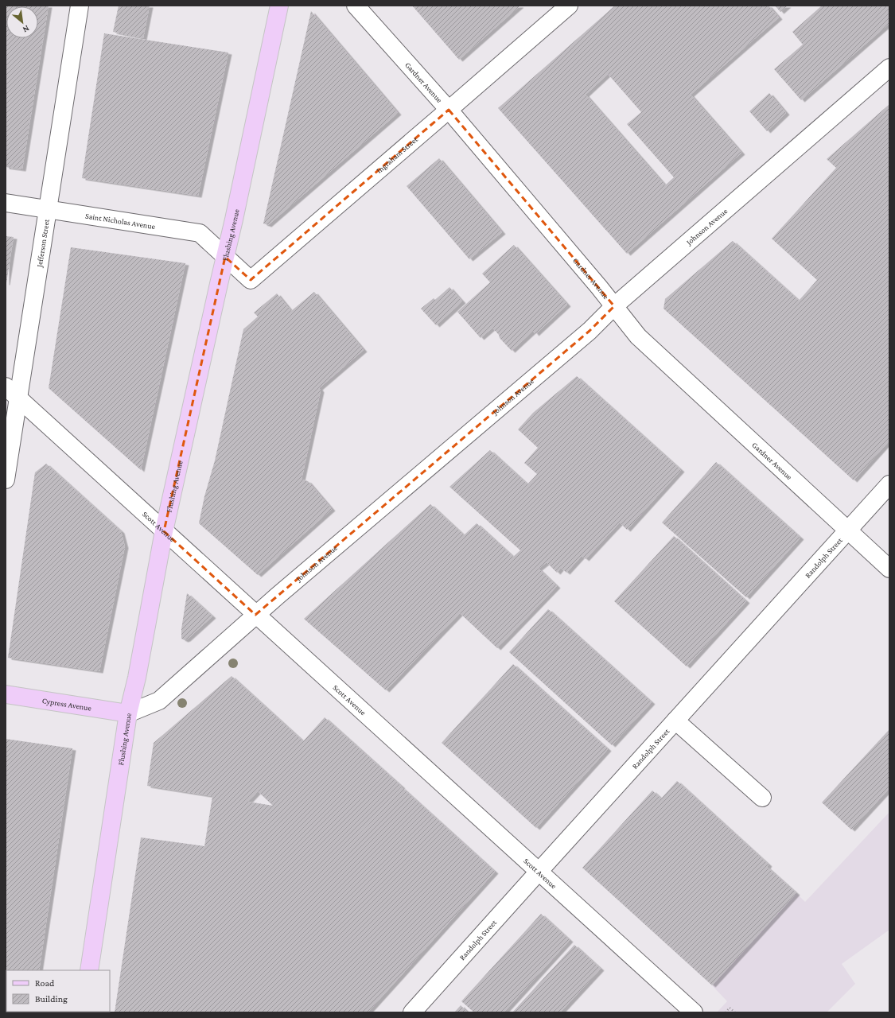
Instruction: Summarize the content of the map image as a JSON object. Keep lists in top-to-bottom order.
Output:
{
  "streets": {
    "main road": ["Flushing Avenue", "Cypress Avenue"],
    "street": [
      "Gardner Avenue",
      "Ingraham Street",
      "Saint Nicholas Avenue",
      "Johnson Avenue",
      "Jefferson Street",
      "Scott Avenue",
      "Randolph Street"
    ]
  },
  "crossings": [
    ["Gardner Avenue", "Ingraham Street"],
    ["Gardner Avenue", "Johnson Avenue"],
    ["Gardner Avenue", "Randolph Street"],
    ["Ingraham Street", "Saint Nicholas Avenue"],
    ["Ingraham Street", "Flushing Avenue"],
    ["Saint Nicholas Avenue", "Flushing Avenue"],
    ["Saint Nicholas Avenue", "Jefferson Street"],
    ["Johnson Avenue", "Flushing Avenue"],
    ["Johnson Avenue", "Scott Avenue"],
    ["Johnson Avenue", "Cypress Avenue"],
    ["Flushing Avenue", "Scott Avenue"],
    ["Flushing Avenue", "Cypress Avenue"],
    ["Jefferson Street", "Scott Avenue"],
    ["Scott Avenue", "Randolph Street"]
  ],
  "legend": ["Road", "Building"],
  "north": "bottom right"
}
